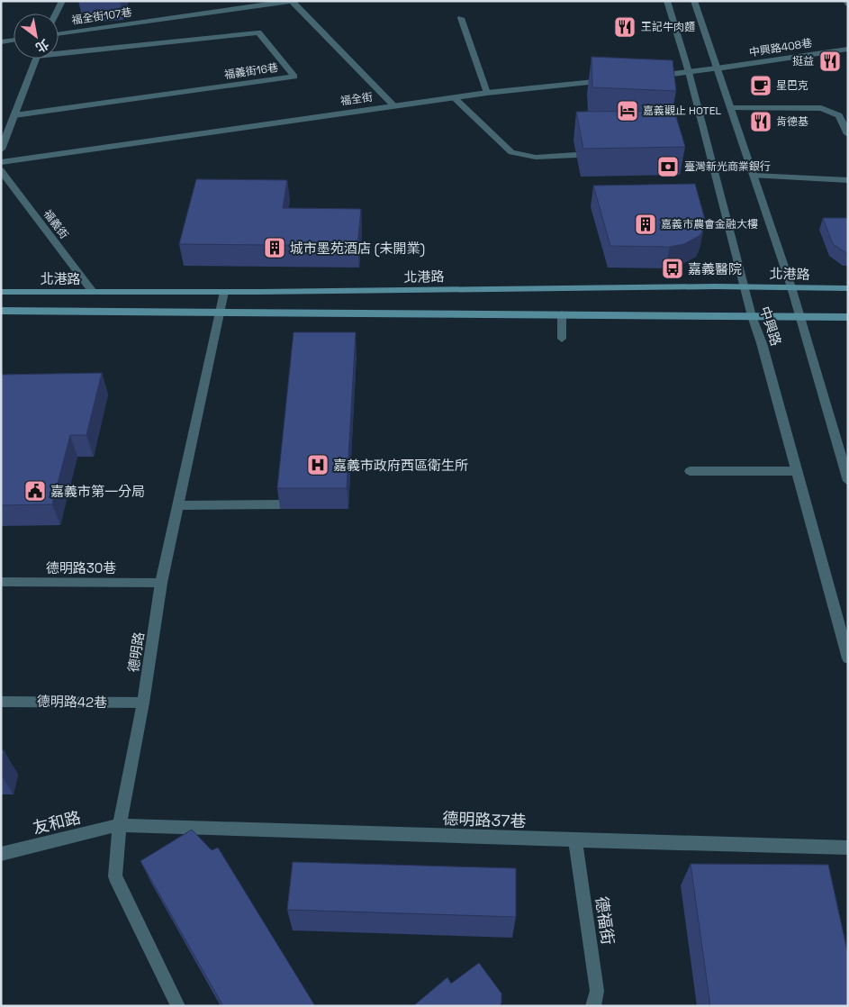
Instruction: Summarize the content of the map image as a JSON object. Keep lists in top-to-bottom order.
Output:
{
  "streets": {
    "main road": ["北港路"],
    "street": [
      "福全街107巷",
      "中興路408巷",
      "福義街16巷",
      "福全街",
      "福義街",
      "中興路",
      "德明路30巷",
      "德明路",
      "德明路42巷",
      "德明路37巷",
      "友和路",
      "德福街"
    ]
  },
  "crossings": [
    ["福全街107巷", "福全街"],
    ["福義街", "北港路"],
    ["北港路", "中興路"],
    ["北港路", "德明路"],
    ["德明路30巷", "德明路"],
    ["德明路", "德明路42巷"],
    ["德明路", "德明路37巷"],
    ["德明路", "友和路"],
    ["德明路37巷", "友和路"],
    ["德明路37巷", "德福街"]
  ],
  "places": {
    "restaurant": ["王記牛肉麵", "挺益", "肯德基"],
    "cafe": ["星巴克"],
    "hotel": ["嘉義觀止 HOTEL"],
    "bank": ["臺灣新光商業銀行"],
    "building": ["嘉義市農會金融大樓", "城市墨苑酒店 (未開業)"],
    "bus stop": ["嘉義醫院"],
    "hospital": ["嘉義市政府西區衛生所"],
    "public building": ["嘉義市第一分局"]
  },
  "north": "bottom right"
}
